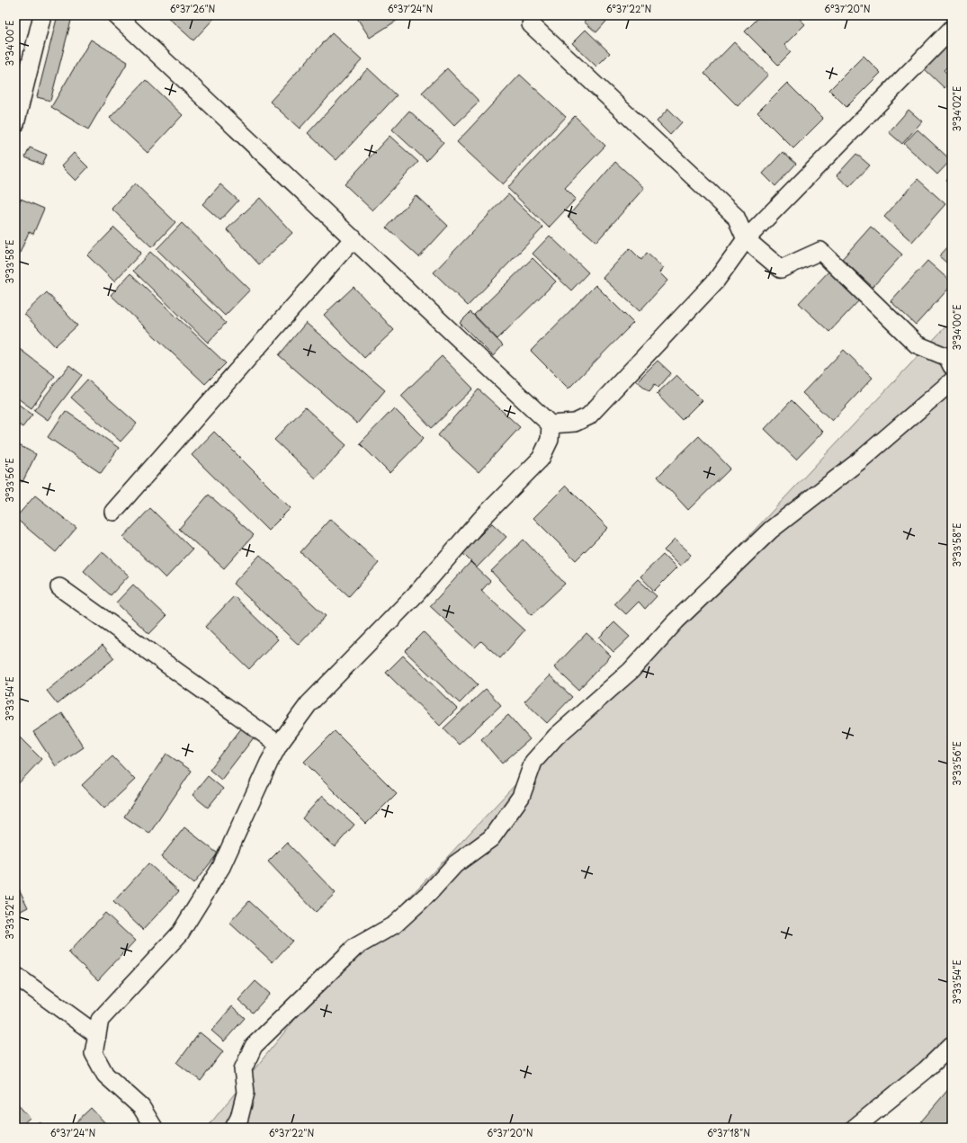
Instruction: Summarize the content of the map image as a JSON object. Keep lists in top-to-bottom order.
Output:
{
  "coordinates": [
    "6°37'26\"N",
    "6°37'24\"N",
    "6°37'22\"N",
    "6°37'20\"N",
    "3°34'00\"E",
    "3°34'02\"E",
    "3°33'58\"E",
    "3°33'56\"E",
    "3°33'54\"E",
    "3°33'52\"E",
    "6°37'18\"N"
  ]
}
